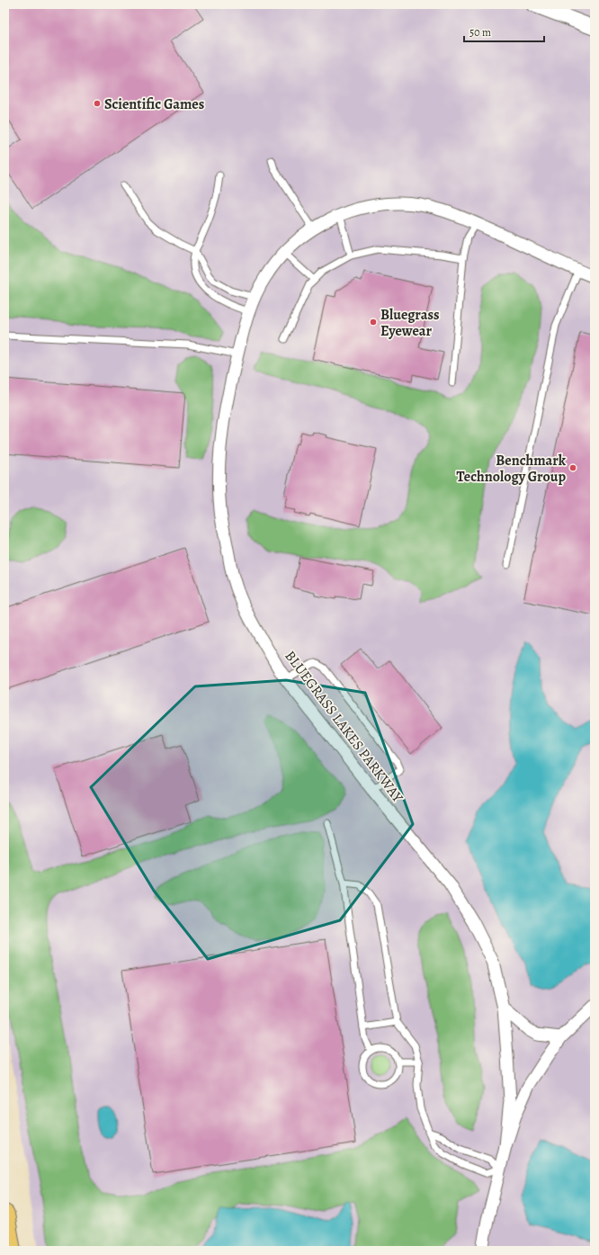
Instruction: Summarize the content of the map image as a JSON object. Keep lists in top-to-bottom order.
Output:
{
  "streets": {
    "street": ["BLUEGRASS LAKES PARKWAY"]
  },
  "places": ["Scientific Games", "Bluegrass Eyewear", "Benchmark Technology Group"],
  "scale_bar": "50 m"
}
